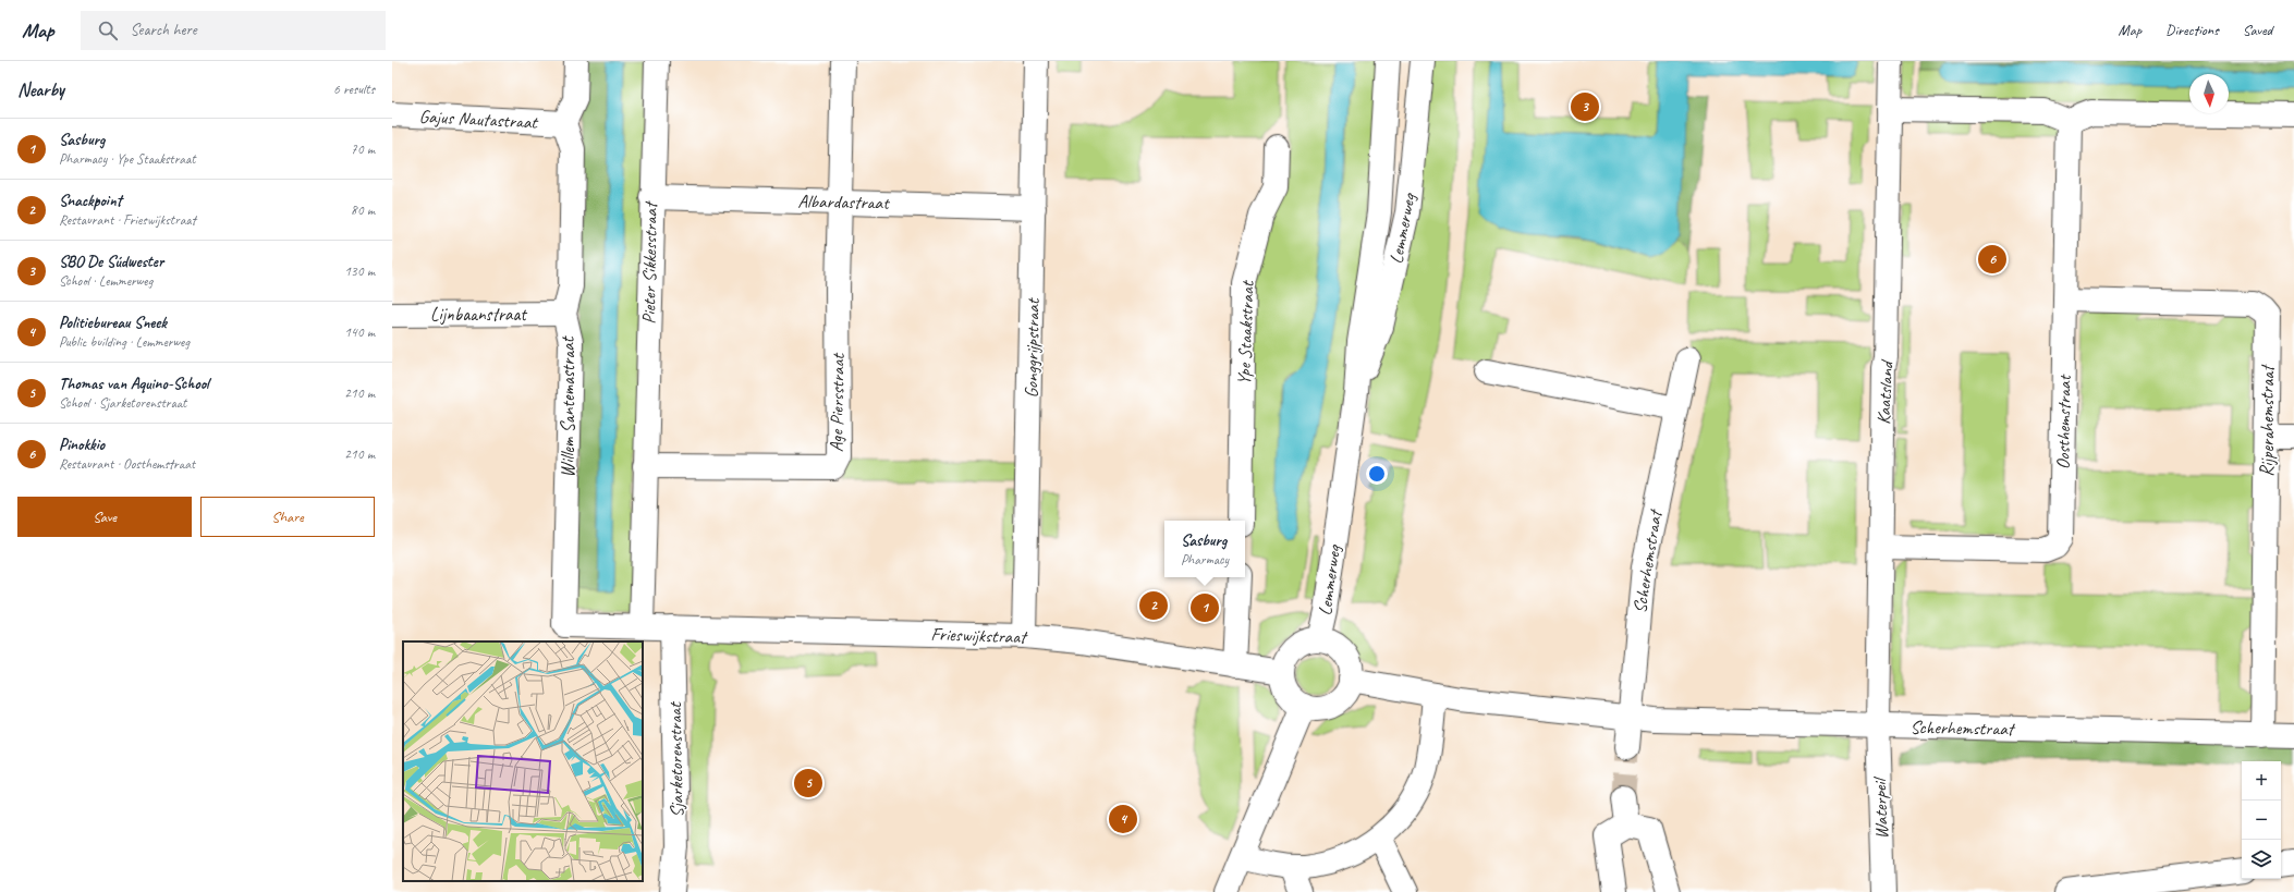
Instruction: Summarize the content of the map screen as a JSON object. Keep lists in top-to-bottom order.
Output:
{
  "streets": {
    "street": [
      "Gajus Nautastraat",
      "Albardastraat",
      "Lemmerweg",
      "Pieter Sikkesstraat",
      "Lijnbaanstraat",
      "Ype Staakstraat",
      "Gonggrijpstraat",
      "Kaatsland",
      "Age Piersstraat",
      "Willem Santemastraat",
      "Rijperahemstraat",
      "Oosthemstraat",
      "Scherhemstraat",
      "Frieswijkstraat",
      "Sjarketorenstraat",
      "Waterpeil"
    ]
  },
  "crossings": [
    ["Gajus Nautastraat", "Willem Santemastraat"],
    ["Albardastraat", "Pieter Sikkesstraat"],
    ["Albardastraat", "Gonggrijpstraat"],
    ["Albardastraat", "Age Piersstraat"],
    ["Lemmerweg", "Scherhemstraat"],
    ["Lemmerweg", "Frieswijkstraat"],
    ["Pieter Sikkesstraat", "Age Piersstraat"],
    ["Pieter Sikkesstraat", "Willem Santemastraat"],
    ["Lijnbaanstraat", "Willem Santemastraat"],
    ["Gonggrijpstraat", "Frieswijkstraat"],
    ["Kaatsland", "Oosthemstraat"],
    ["Kaatsland", "Scherhemstraat"],
    ["Kaatsland", "Waterpeil"],
    ["Willem Santemastraat", "Frieswijkstraat"],
    ["Willem Santemastraat", "Sjarketorenstraat"],
    ["Rijperahemstraat", "Oosthemstraat"],
    ["Rijperahemstraat", "Scherhemstraat"],
    ["Scherhemstraat", "Frieswijkstraat"],
    ["Scherhemstraat", "Waterpeil"],
    ["Frieswijkstraat", "Sjarketorenstraat"]
  ],
  "north": "bottom",
  "page": {
    "header": "Map",
    "search": "Search here",
    "nav": ["Map", "Directions", "Saved"],
    "heading": ["Nearby", "6 results"],
    "pins": [
      "3",
      "6",
      "2",
      "1",
      "5",
      "4"
    ],
    "list": [
      {
        "mark": "1",
        "name": "Sasburg",
        "note": "Pharmacy · Ype Staakstraat",
        "value": "70 m"
      },
      {
        "mark": "2",
        "name": "Snackpoint",
        "note": "Restaurant · Frieswijkstraat",
        "value": "80 m"
      },
      {
        "mark": "3",
        "name": "SBO De Súdwester",
        "note": "School · Lemmerweg",
        "value": "130 m"
      },
      {
        "mark": "4",
        "name": "Politiebureau Sneek",
        "note": "Public building · Lemmerweg",
        "value": "140 m"
      },
      {
        "mark": "5",
        "name": "Thomas van Aquino-School",
        "note": "School · Sjarketorenstraat",
        "value": "210 m"
      },
      {
        "mark": "6",
        "name": "Pinokkio",
        "note": "Restaurant · Oosthemstraat",
        "value": "210 m"
      }
    ],
    "buttons": ["Save", "Share"],
    "popup": ["Sasburg", "Pharmacy"],
    "map_buttons": ["+", "−"]
  }
}
